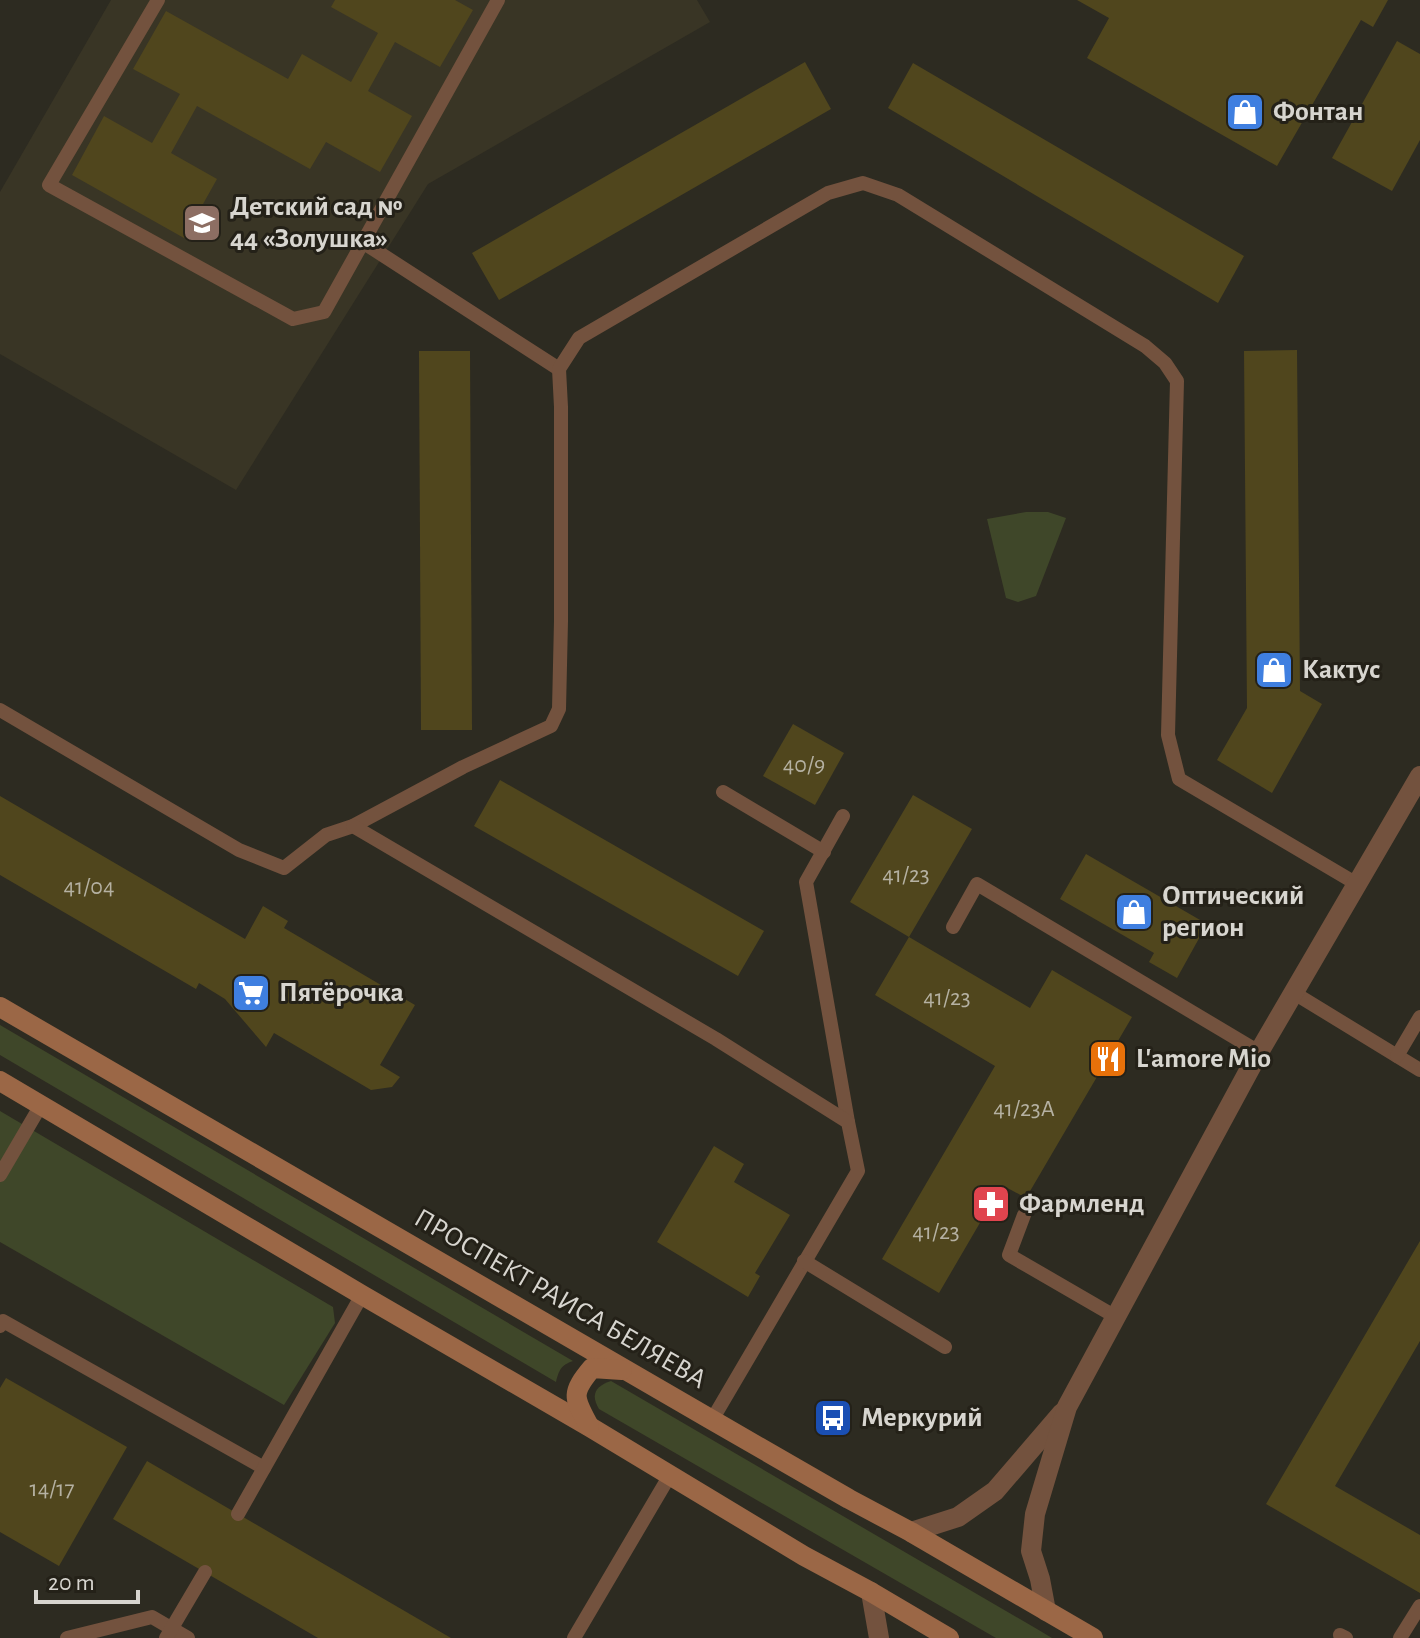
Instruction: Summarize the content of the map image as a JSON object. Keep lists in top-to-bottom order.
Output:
{
  "streets": {
    "street": ["ПРОСПЕКТ РАИСА БЕЛЯЕВА"]
  },
  "places": {
    "shop": ["Фонтан", "Кактус", "Оптический регион"],
    "school or university": ["Детский сад № 44 «Золушка»"],
    "supermarket": ["Пятёрочка"],
    "restaurant": ["L'amore Mio"],
    "pharmacy": ["Фармленд"],
    "bus stop": ["Меркурий"]
  },
  "house_numbers": [
    "40/9",
    "41/23",
    "41/04",
    "41/23",
    "41/23А",
    "41/23",
    "14/17"
  ],
  "scale_bar": "20 m"
}
